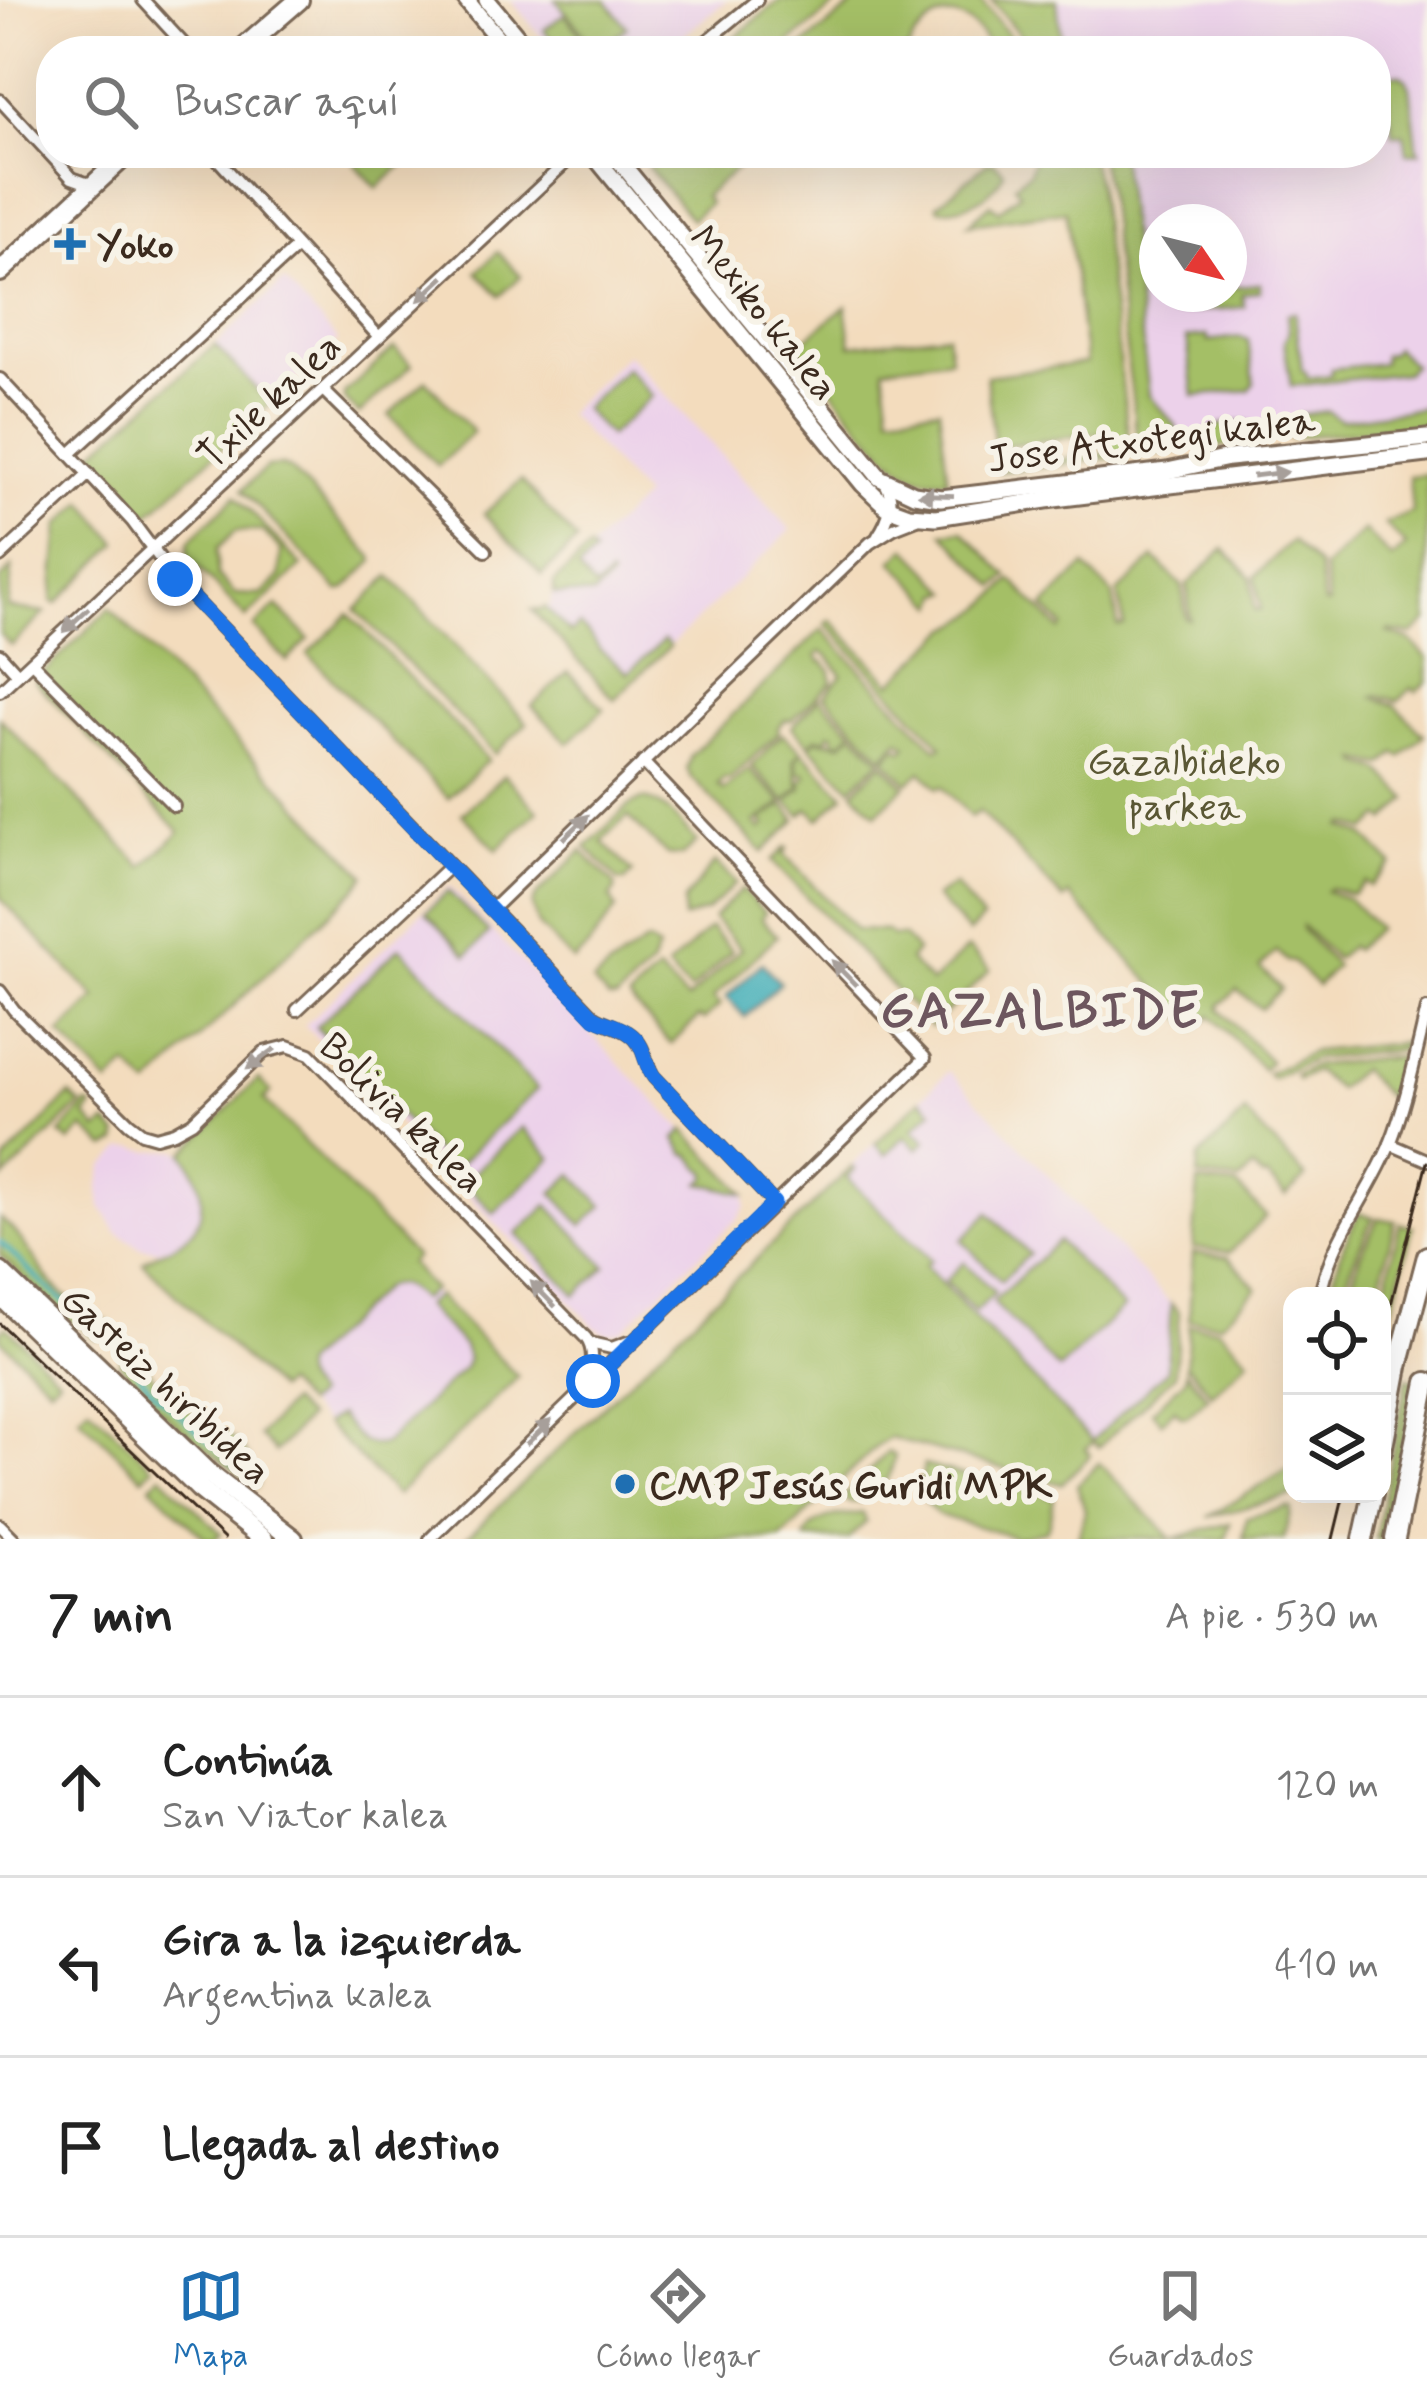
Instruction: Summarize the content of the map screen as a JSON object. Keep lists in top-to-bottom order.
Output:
{
  "streets": {
    "main road": ["Mexiko kalea", "Jose Atxotegi kalea", "Gasteiz hiribidea"],
    "street": ["Txile kalea", "Bolivia kalea"]
  },
  "crossings": [
    ["Mexiko kalea", "Jose Atxotegi kalea"]
  ],
  "one_way": ["Txile kalea", "Bolivia kalea"],
  "districts": ["GAZALBIDE"],
  "parks": ["Gazalbideko parkea"],
  "places": {
    "health": ["Yoko"],
    "other": ["CMP Jesús Guridi MPK"]
  },
  "north": "bottom right",
  "page": {
    "search": "Buscar aquí",
    "heading": ["7 min", "A pie · 530 m"],
    "list": [
      ["Continúa", "San Viator kalea", "120 m"],
      ["Gira a la izquierda", "Argentina kalea", "410 m"],
      "Llegada al destino"
    ],
    "nav": ["Mapa", "Cómo llegar", "Guardados"]
  }
}
